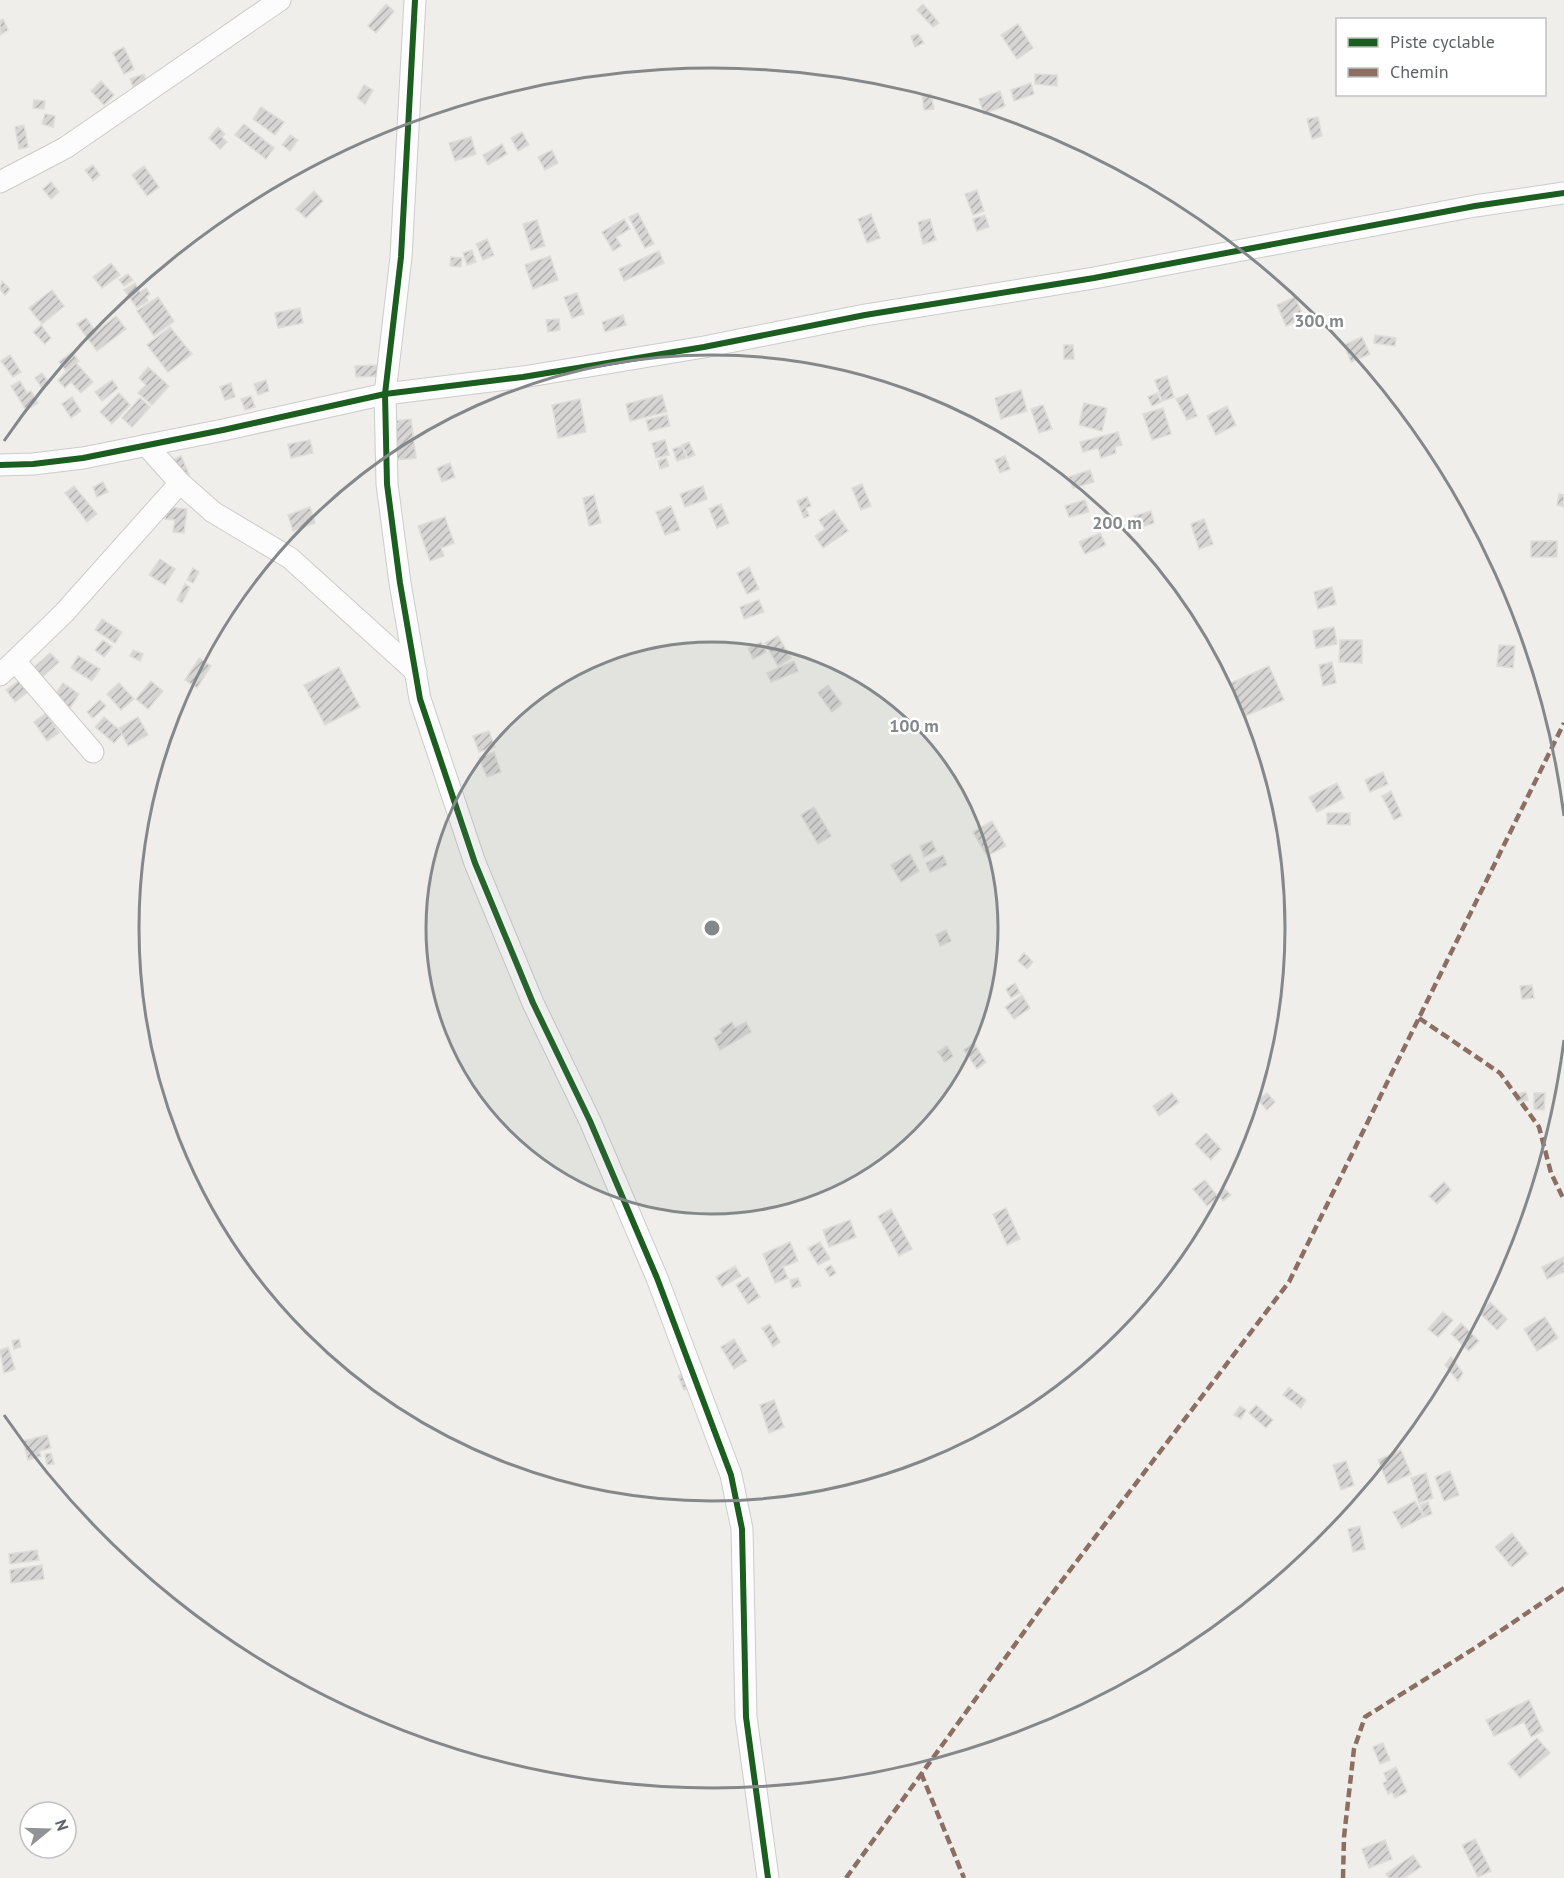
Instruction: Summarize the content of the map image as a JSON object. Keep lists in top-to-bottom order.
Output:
{
  "legend": ["Piste cyclable", "Chemin"],
  "north": "right",
  "rings": ["300 m", "200 m", "100 m"]
}
